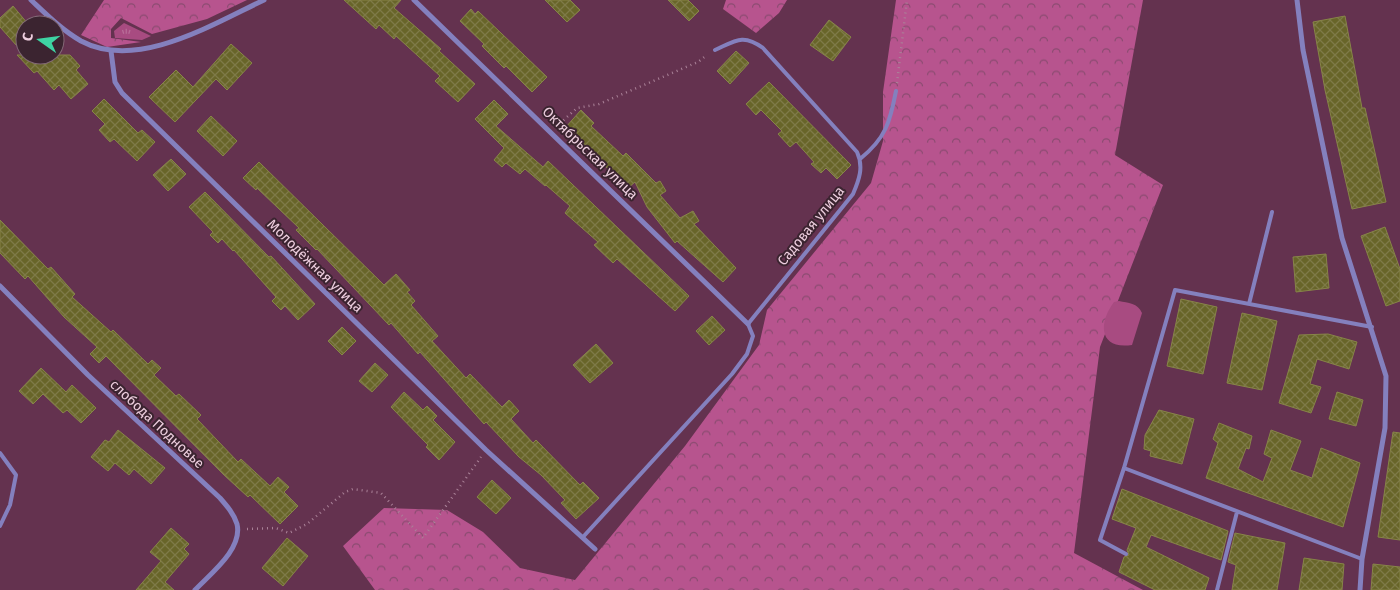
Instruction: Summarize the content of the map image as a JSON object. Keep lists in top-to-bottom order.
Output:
{
  "streets": {
    "street": ["Октябрьская улица", "Молодёжная улица", "слобода Подновье"],
    "lane": ["Садовая улица"]
  },
  "crossings": [
    ["Октябрьская улица", "Садовая улица"]
  ],
  "north": "left"
}
